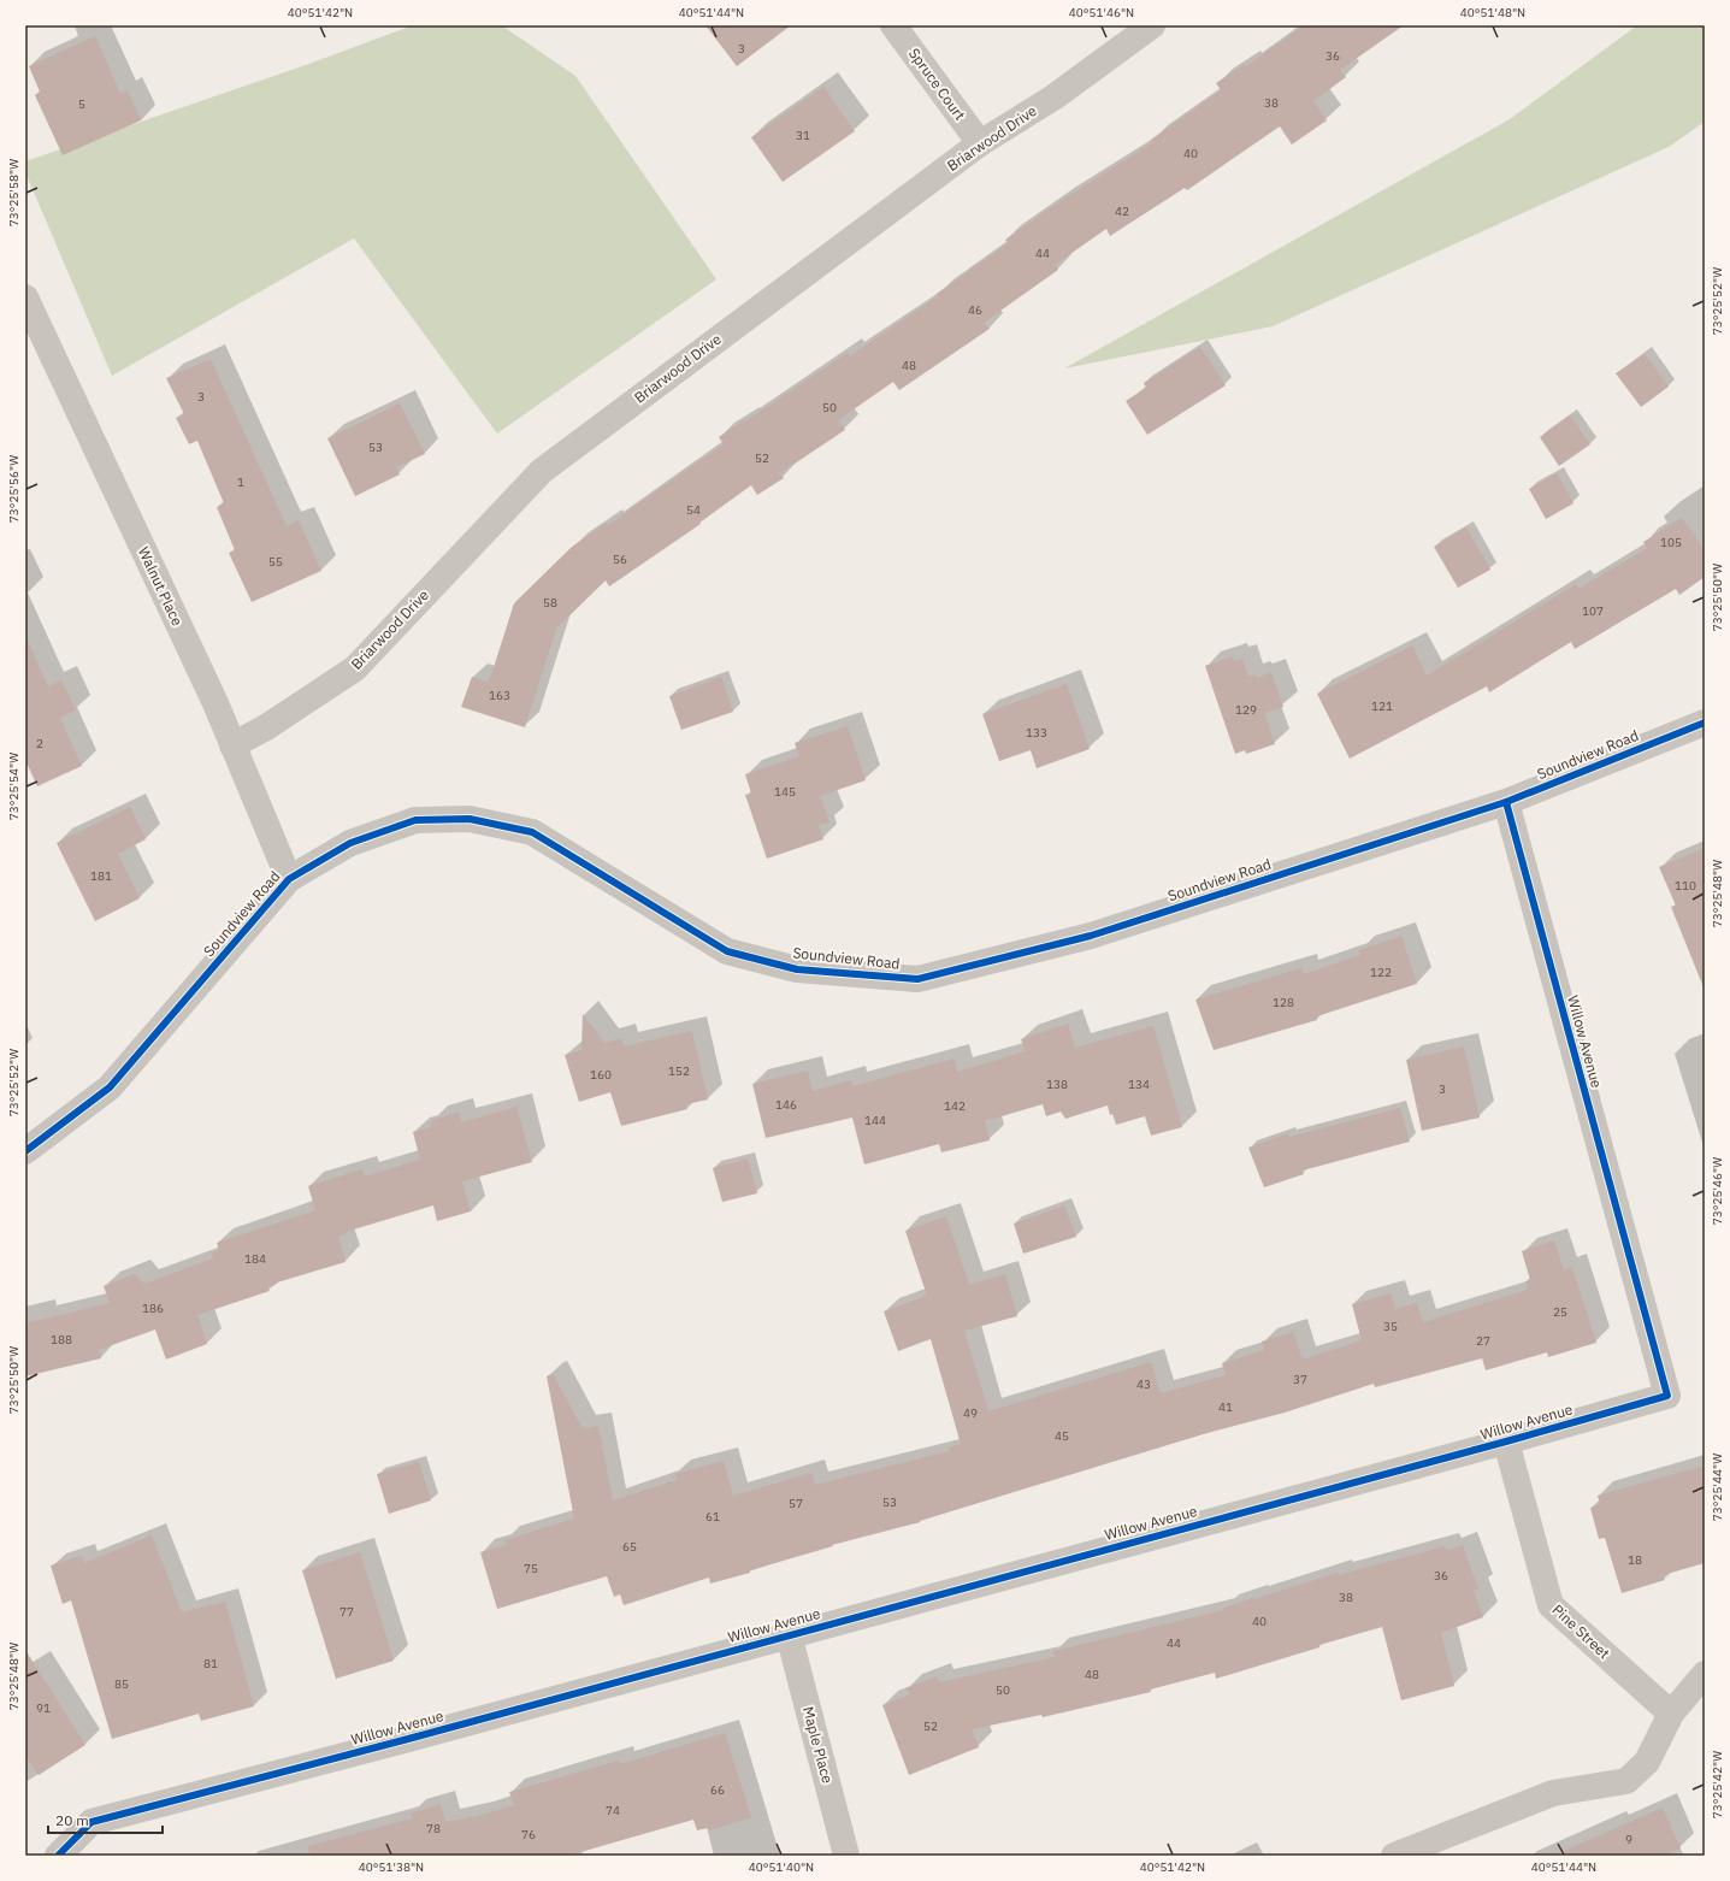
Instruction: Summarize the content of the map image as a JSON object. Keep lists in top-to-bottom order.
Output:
{
  "streets": {
    "street": [
      "Spruce Court",
      "Briarwood Drive",
      "Walnut Place",
      "Soundview Road",
      "Willow Avenue",
      "Pine Street",
      "Maple Place"
    ]
  },
  "crossings": [
    ["Spruce Court", "Briarwood Drive"],
    ["Briarwood Drive", "Walnut Place"],
    ["Walnut Place", "Soundview Road"],
    ["Soundview Road", "Willow Avenue"],
    ["Willow Avenue", "Pine Street"],
    ["Willow Avenue", "Maple Place"]
  ],
  "house_numbers": [
    "3",
    "36",
    "38",
    "5",
    "31",
    "40",
    "42",
    "44",
    "46",
    "48",
    "3",
    "50",
    "53",
    "52",
    "1",
    "54",
    "105",
    "56",
    "55",
    "58",
    "107",
    "163",
    "121",
    "129",
    "133",
    "2",
    "145",
    "181",
    "110",
    "122",
    "128",
    "152",
    "160",
    "138",
    "134",
    "3",
    "146",
    "142",
    "144",
    "184",
    "186",
    "25",
    "35",
    "188",
    "27",
    "37",
    "43",
    "41",
    "49",
    "45",
    "53",
    "57",
    "61",
    "65",
    "18",
    "75",
    "36",
    "38",
    "77",
    "40",
    "44",
    "81",
    "48",
    "85",
    "50",
    "91",
    "52",
    "66",
    "74",
    "78",
    "76",
    "9"
  ],
  "scale_bar": "20 m",
  "coordinates": [
    "40°51'42\"N",
    "40°51'44\"N",
    "40°51'46\"N",
    "40°51'48\"N",
    "73°25'58\"W",
    "73°25'52\"W",
    "73°25'56\"W",
    "73°25'50\"W",
    "73°25'54\"W",
    "73°25'48\"W",
    "73°25'46\"W",
    "73°25'44\"W",
    "73°25'42\"W",
    "40°51'38\"N",
    "40°51'40\"N"
  ]
}
